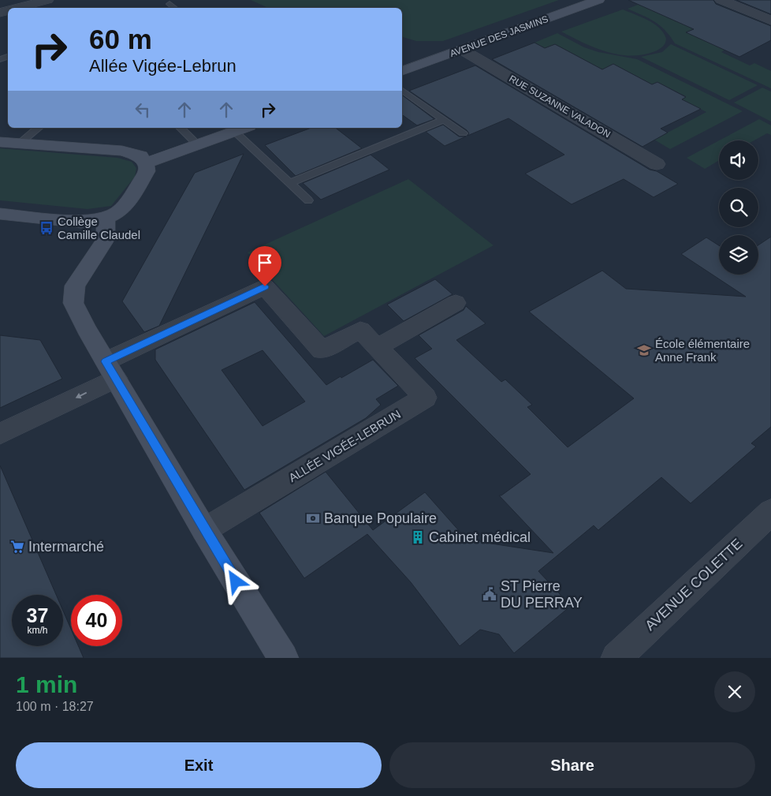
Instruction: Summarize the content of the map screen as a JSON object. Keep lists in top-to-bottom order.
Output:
{
  "streets": {
    "street": [
      "AVENUE DES JASMINS",
      "RUE SUZANNE VALADON",
      "ALLÉE VIGÉE-LEBRUN",
      "AVENUE COLETTE"
    ]
  },
  "crossings": [
    ["AVENUE DES JASMINS", "RUE SUZANNE VALADON"]
  ],
  "places": {
    "bus stop": ["Collège Camille Claudel"],
    "school or university": ["École élémentaire Anne Frank"],
    "bank": ["Banque Populaire"],
    "building": ["Cabinet médical"],
    "supermarket": ["Intermarché"],
    "public building": ["ST Pierre DU PERRAY"]
  },
  "page": {
    "turn": ["60 m", "Allée Vigée-Lebrun"],
    "speed": "37 km/h",
    "limit": "40",
    "heading": ["1 min", "100 m · 18:27"],
    "buttons": ["Exit", "Share"]
  }
}
